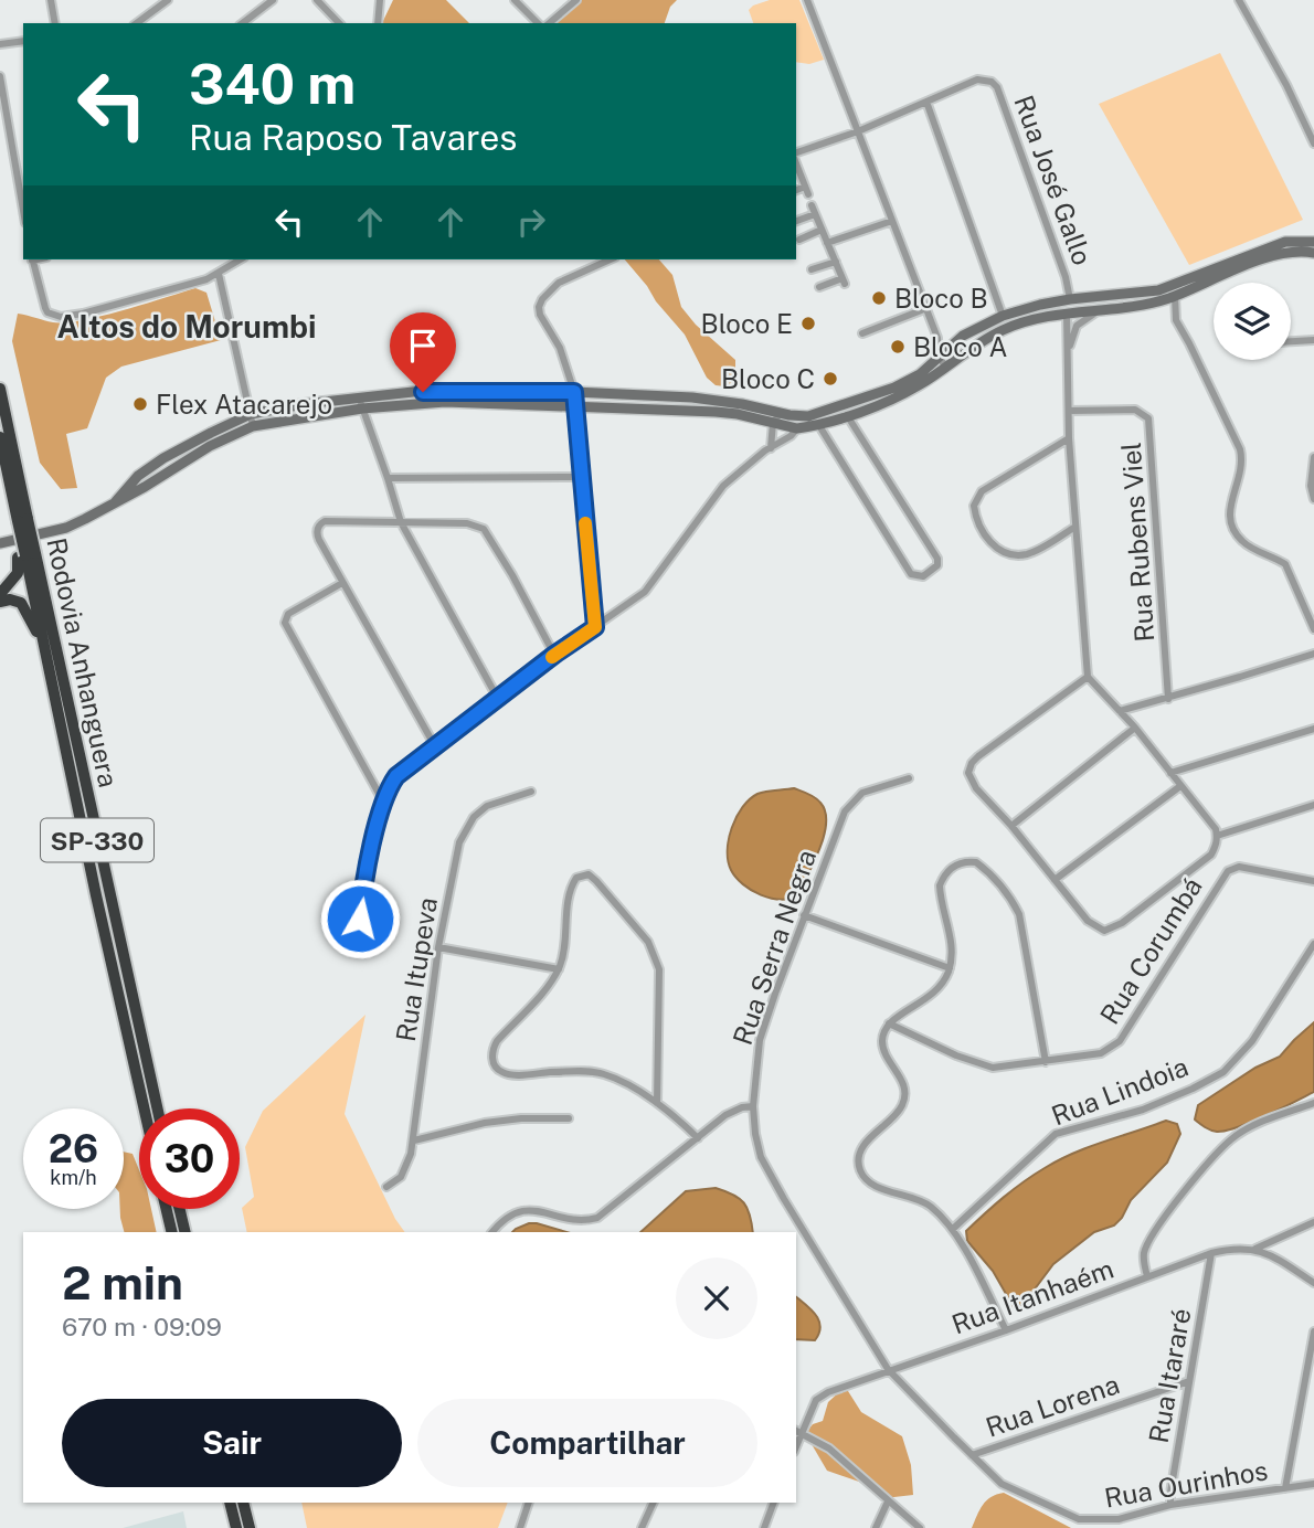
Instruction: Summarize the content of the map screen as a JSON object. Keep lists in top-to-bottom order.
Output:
{
  "streets": {
    "highway": ["Rodovia Anhanguera", "SP-330"],
    "street": [
      "Rua José Gallo",
      "Rua Rubens Viel",
      "Rua Serra Negra",
      "Rua Corumbá",
      "Rua Itupeva",
      "Rua Lindoia",
      "Rua Itanhaém",
      "Rua Itararé",
      "Rua Lorena",
      "Rua Ourinhos"
    ]
  },
  "crossings": [
    ["Rua Serra Negra", "Rua Itanhaém"],
    ["Rua Serra Negra", "Rua Ourinhos"],
    ["Rua Itanhaém", "Rua Itararé"],
    ["Rua Itanhaém", "Rua Ourinhos"],
    ["Rua Itararé", "Rua Lorena"],
    ["Rua Itararé", "Rua Ourinhos"],
    ["Rua Lorena", "Rua Ourinhos"]
  ],
  "districts": ["Altos do Morumbi"],
  "places": [
    "Bloco B",
    "Bloco E",
    "Bloco A",
    "Bloco C",
    "Flex Atacarejo"
  ],
  "page": {
    "turn": ["340 m", "Rua Raposo Tavares"],
    "speed": "26 km/h",
    "limit": "30",
    "heading": ["2 min", "670 m · 09:09"],
    "buttons": ["Sair", "Compartilhar"]
  }
}
